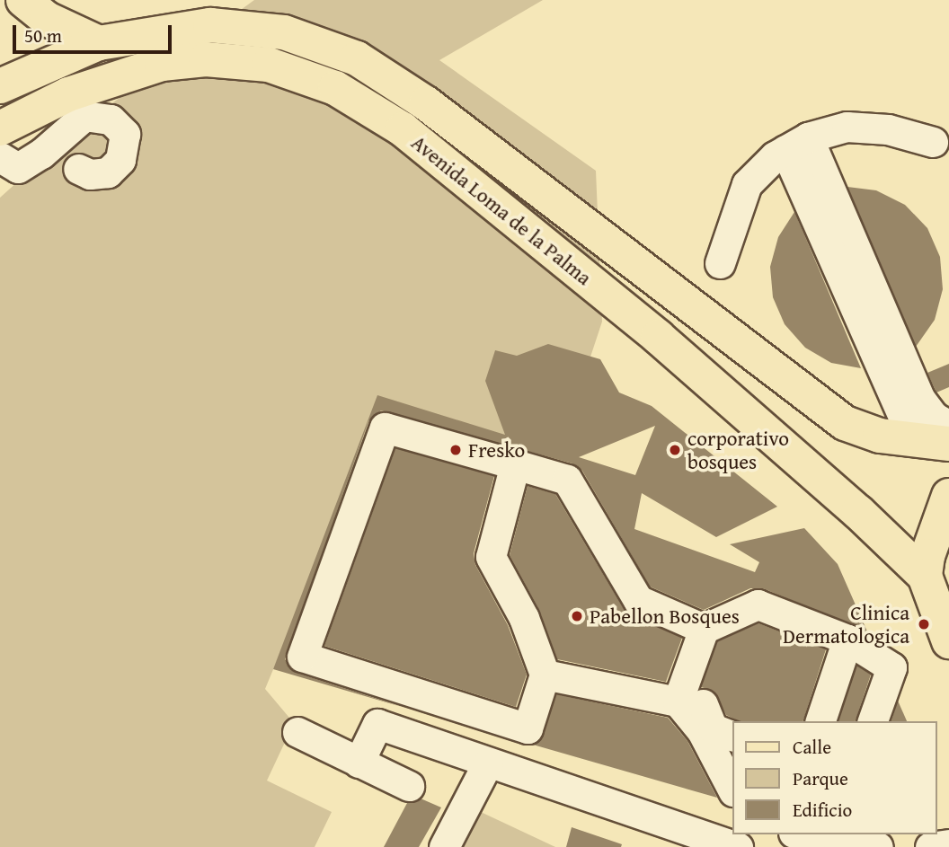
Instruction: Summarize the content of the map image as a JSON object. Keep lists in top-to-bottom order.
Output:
{
  "streets": {
    "main road": ["Avenida Loma de la Palma"]
  },
  "places": [
    "Fresko",
    "corporativo bosques",
    "Pabellon Bosques",
    "Clinica Dermatologica"
  ],
  "legend": ["Calle", "Parque", "Edificio"],
  "scale_bar": "50 m"
}
